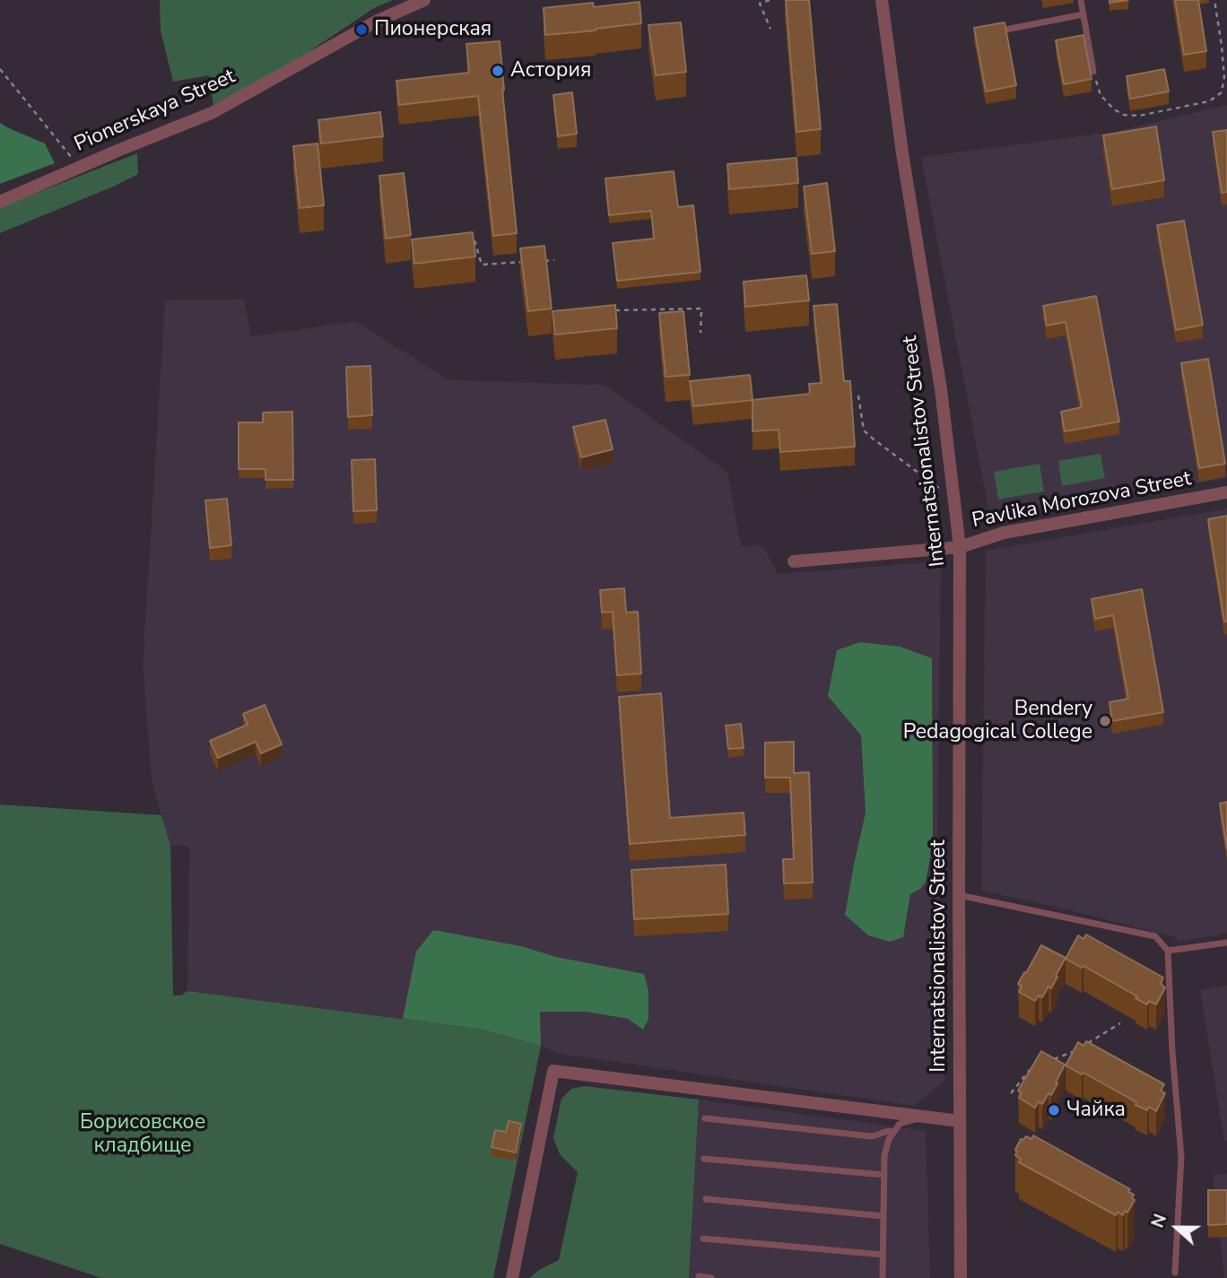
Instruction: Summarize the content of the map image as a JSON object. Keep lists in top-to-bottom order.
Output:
{
  "streets": {
    "street": ["Pionerskaya Street", "Internatsionalistov Street", "Pavlika Morozova Street"]
  },
  "crossings": [
    ["Internatsionalistov Street", "Pavlika Morozova Street"]
  ],
  "parks": ["Борисовское кладбище"],
  "places": [
    "Пионерская",
    "Астория",
    "Bendery Pedagogical College",
    "Чайка"
  ],
  "north": "left"
}
